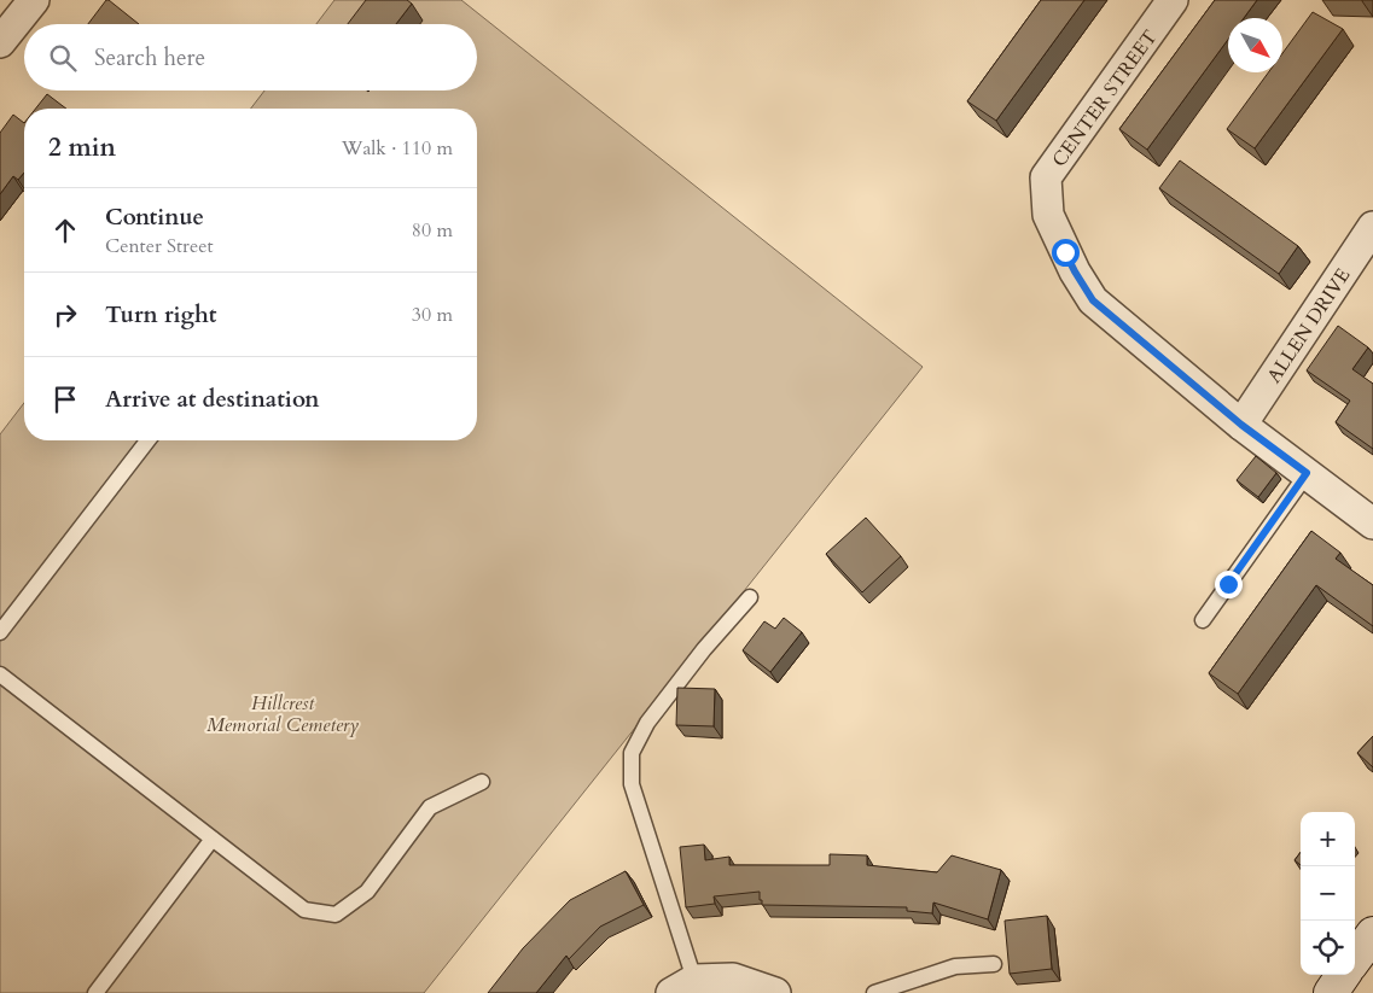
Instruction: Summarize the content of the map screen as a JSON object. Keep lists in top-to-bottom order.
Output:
{
  "streets": {
    "street": ["CENTER STREET", "ALLEN DRIVE"]
  },
  "crossings": [
    ["CENTER STREET", "ALLEN DRIVE"]
  ],
  "parks": ["Hillcrest Memorial Cemetery"],
  "north": "bottom right",
  "page": {
    "search": "Search here",
    "heading": ["2 min", "Walk · 110 m"],
    "list": [
      ["Continue", "Center Street", "80 m"],
      ["Turn right", "30 m"],
      "Arrive at destination"
    ],
    "map_buttons": ["+", "−"]
  }
}
